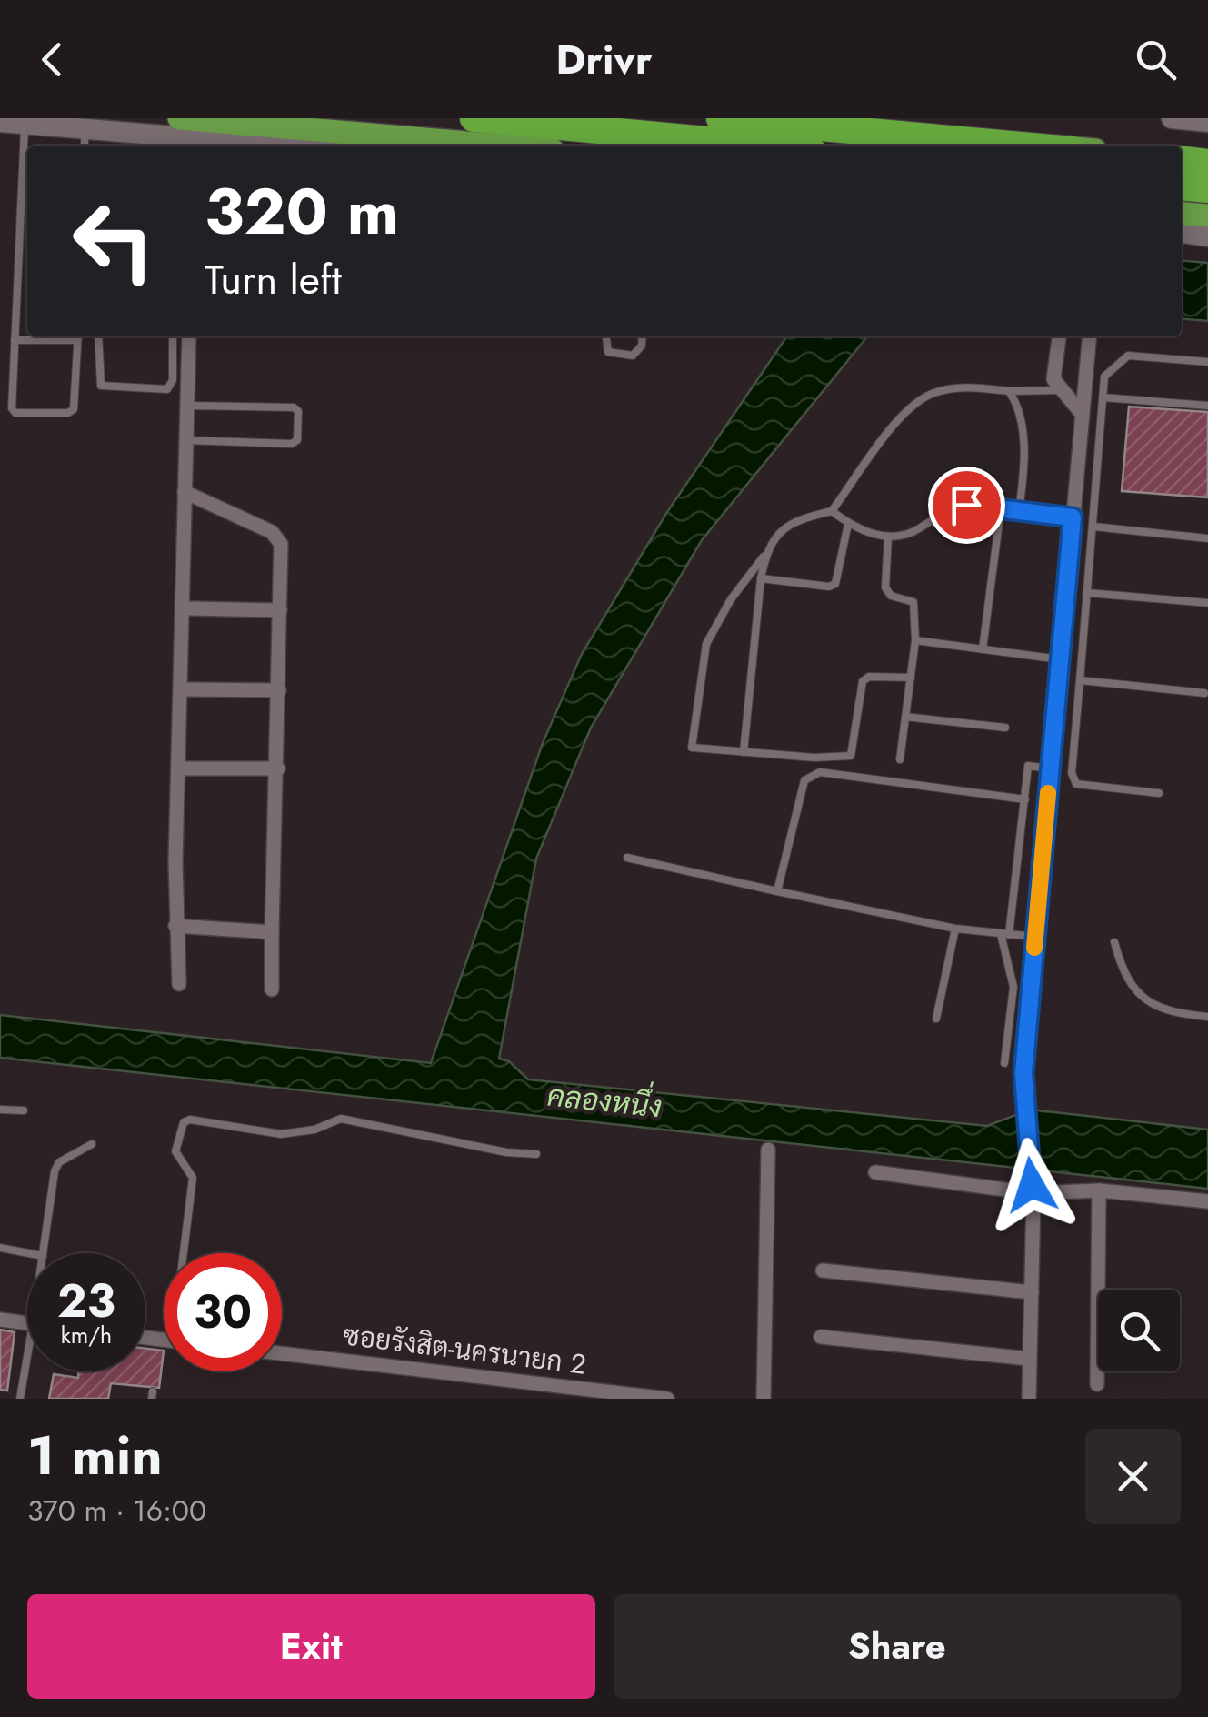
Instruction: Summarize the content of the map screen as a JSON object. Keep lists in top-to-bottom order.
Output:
{
  "streets": {
    "street": ["ซอยรังสิต-นครนายก 2"]
  },
  "water": ["คลองหนึ่ง"],
  "page": {
    "header": "Drivr",
    "turn": ["320 m", "Turn left"],
    "speed": "23 km/h",
    "limit": "30",
    "heading": ["1 min", "370 m · 16:00"],
    "buttons": ["Exit", "Share"]
  }
}
